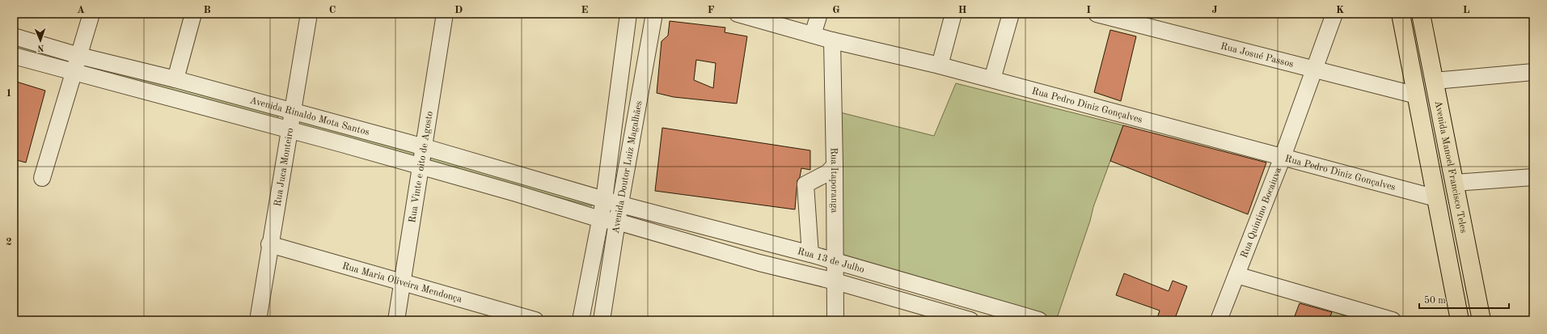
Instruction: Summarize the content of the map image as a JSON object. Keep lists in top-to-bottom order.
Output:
{
  "streets": {
    "main road": ["Avenida Manoel Francisco Teles"],
    "street": [
      "Rua Josué Passos",
      "Rua Pedro Diniz Gonçalves",
      "Avenida Rinaldo Mota Santos",
      "Rua Juca Monteiro",
      "Avenida Doutor Luiz Magalhães",
      "Rua Vinte e oito de Agosto",
      "Rua Itaporanga",
      "Rua Quintino Bocaiuva",
      "Rua 13 de Julho",
      "Rua Maria Oliveira Mendonça"
    ]
  },
  "crossings": [
    ["Rua Josué Passos", "Avenida Manoel Francisco Teles"],
    ["Rua Josué Passos", "Rua Quintino Bocaiuva"],
    ["Rua Pedro Diniz Gonçalves", "Avenida Manoel Francisco Teles"],
    ["Rua Pedro Diniz Gonçalves", "Rua Itaporanga"],
    ["Rua Pedro Diniz Gonçalves", "Rua Quintino Bocaiuva"],
    ["Avenida Rinaldo Mota Santos", "Rua Juca Monteiro"],
    ["Avenida Rinaldo Mota Santos", "Avenida Doutor Luiz Magalhães"],
    ["Avenida Rinaldo Mota Santos", "Rua Vinte e oito de Agosto"],
    ["Avenida Rinaldo Mota Santos", "Rua 13 de Julho"],
    ["Rua Juca Monteiro", "Rua Maria Oliveira Mendonça"],
    ["Avenida Doutor Luiz Magalhães", "Rua 13 de Julho"],
    ["Rua Vinte e oito de Agosto", "Rua Maria Oliveira Mendonça"],
    ["Rua Itaporanga", "Rua 13 de Julho"]
  ],
  "scale_bar": "50 m",
  "north": "bottom",
  "grid": {
    "columns": [
      "A",
      "B",
      "C",
      "D",
      "E",
      "F",
      "G",
      "H",
      "I",
      "J",
      "K",
      "L"
    ],
    "rows": ["1", "2"]
  }
}
